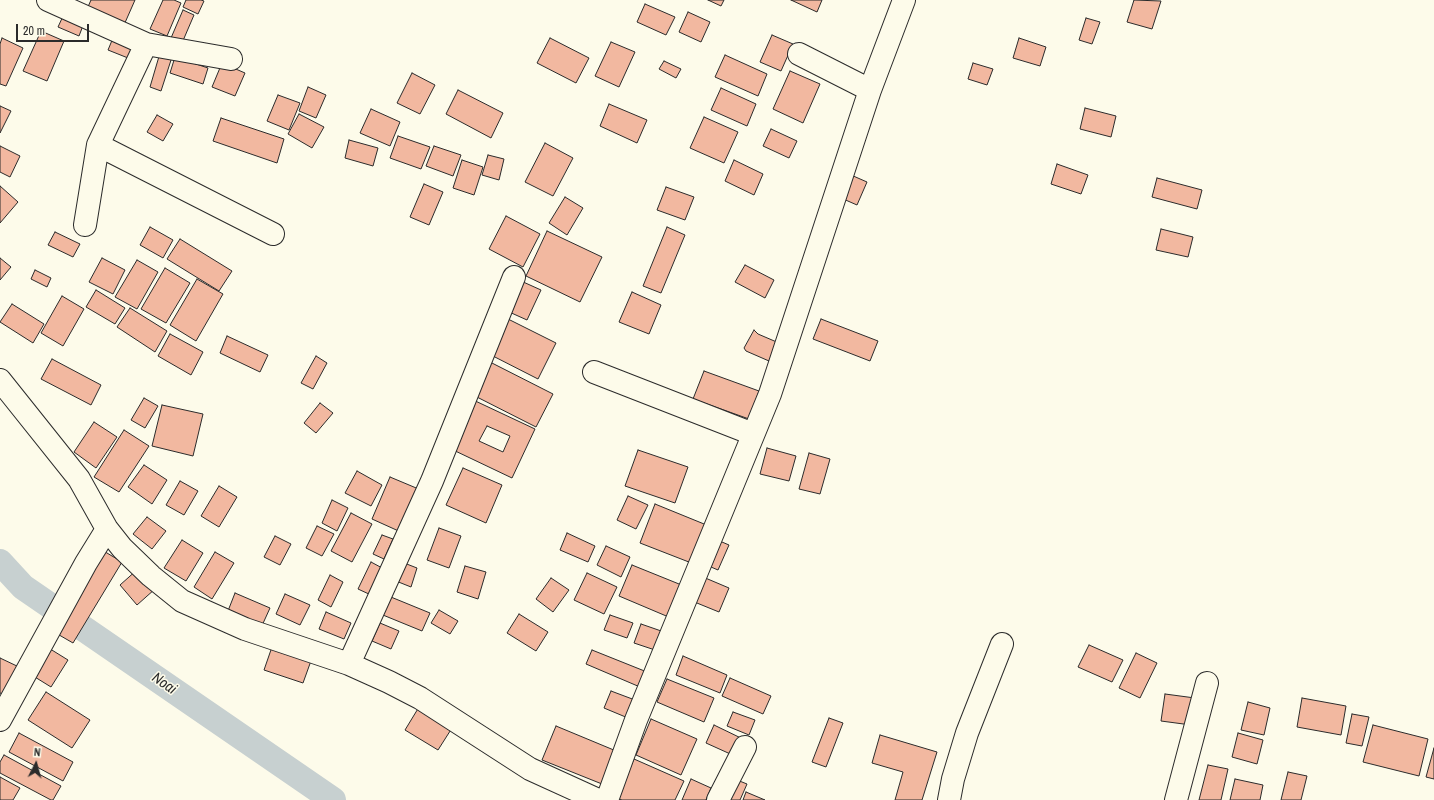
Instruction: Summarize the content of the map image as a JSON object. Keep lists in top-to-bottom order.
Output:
{
  "water": ["Noai"],
  "scale_bar": "20 m",
  "north": "top"
}
